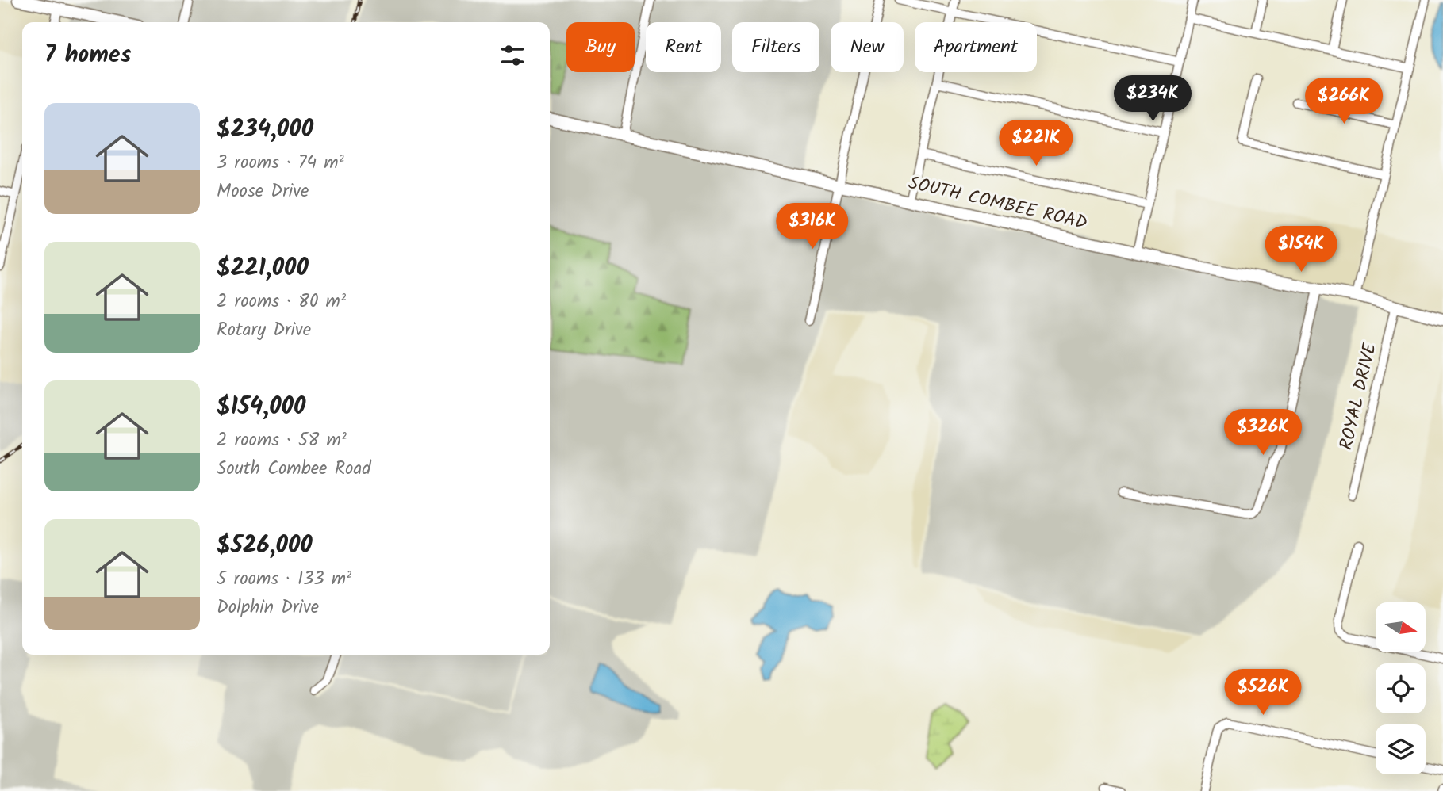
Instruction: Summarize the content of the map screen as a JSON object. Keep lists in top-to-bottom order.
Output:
{
  "streets": {
    "main road": ["SOUTH COMBEE ROAD"],
    "street": ["ROYAL DRIVE"]
  },
  "crossings": [
    ["SOUTH COMBEE ROAD", "ROYAL DRIVE"]
  ],
  "north": "right",
  "page": {
    "chip": [
      "Buy",
      "Rent",
      "Filters",
      "New",
      "Apartment"
    ],
    "heading": "7 homes",
    "price": [
      "$234K",
      "$266K",
      "$221K",
      "$316K",
      "$154K",
      "$326K",
      "$526K"
    ],
    "list": [
      {
        "name": "$234,000",
        "note": "3 rooms · 74 m² · Moose Drive"
      },
      {
        "name": "$221,000",
        "note": "2 rooms · 80 m² · Rotary Drive"
      },
      {
        "name": "$154,000",
        "note": "2 rooms · 58 m² · South Combee Road"
      },
      {
        "name": "$526,000",
        "note": "5 rooms · 133 m² · Dolphin Drive"
      }
    ]
  }
}
